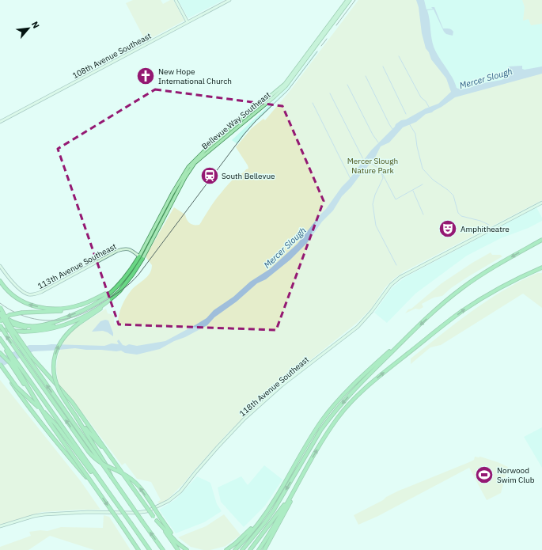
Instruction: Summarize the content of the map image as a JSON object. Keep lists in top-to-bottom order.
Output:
{
  "streets": {
    "main road": ["Bellevue Way Southeast"],
    "street": ["108th Avenue Southeast", "113th Avenue Southeast", "118th Avenue Southeast"]
  },
  "crossings": [
    ["Bellevue Way Southeast", "113th Avenue Southeast"]
  ],
  "water": ["Mercer Slough"],
  "parks": ["Mercer Slough Nature Park"],
  "places": {
    "church": ["New Hope International Church"],
    "station": ["South Bellevue"],
    "theatre": ["Amphitheatre"],
    "sports": ["Norwood Swim Club"]
  },
  "north": "top right"
}
